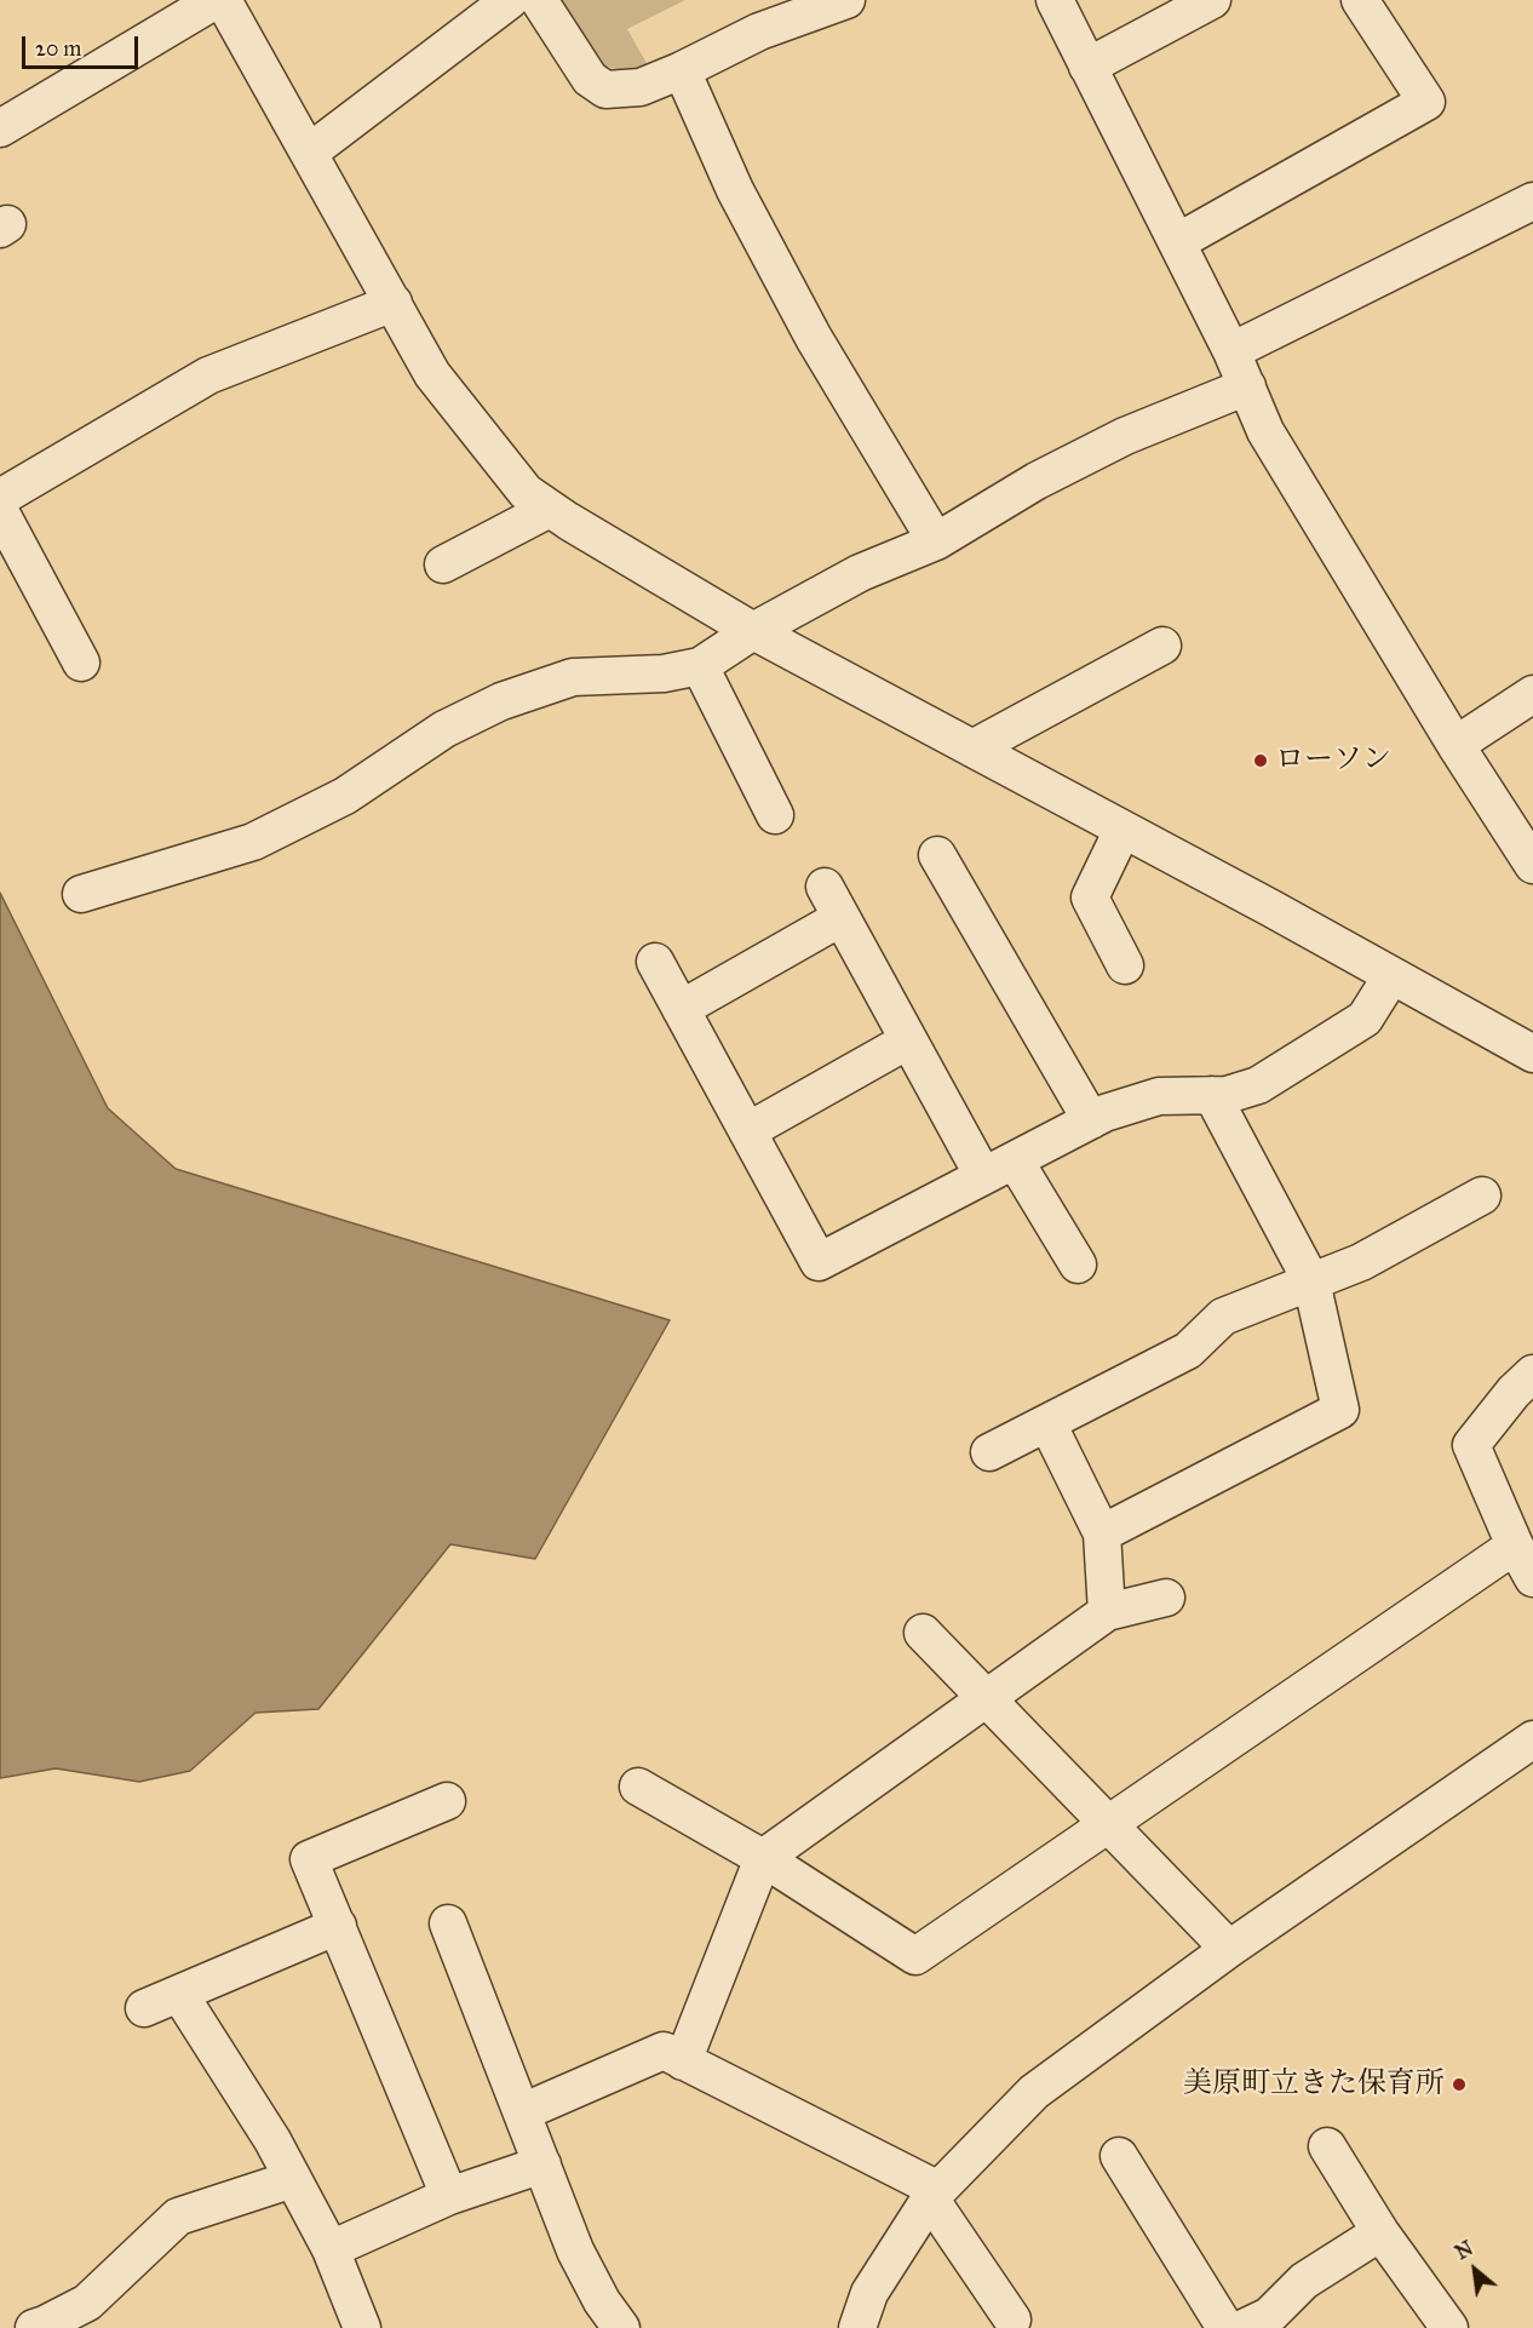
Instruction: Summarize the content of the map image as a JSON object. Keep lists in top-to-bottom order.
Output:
{
  "places": ["ローソン", "美原町立きた保育所"],
  "scale_bar": "20 m",
  "north": "top left"
}
